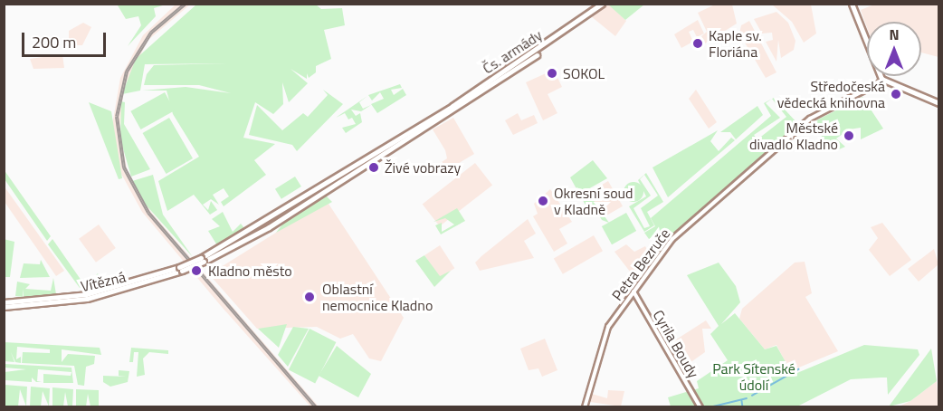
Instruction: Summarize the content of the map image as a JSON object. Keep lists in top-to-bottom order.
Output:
{
  "streets": {
    "main road": ["Čs. armády", "Vítězná"],
    "street": ["Petra Bezruče", "Cyrila Boudy"]
  },
  "crossings": [
    ["Čs. armády", "Vítězná"],
    ["Petra Bezruče", "Cyrila Boudy"]
  ],
  "parks": ["Park Sítenské údolí"],
  "places": [
    "Kaple sv. Floriána",
    "SOKOL",
    "Středočeská vědecká knihovna",
    "Městské divadlo Kladno",
    "Živé vobrazy",
    "Okresní soud v Kladně",
    "Kladno město",
    "Oblastní nemocnice Kladno"
  ],
  "scale_bar": "200 m",
  "north": "top"
}
